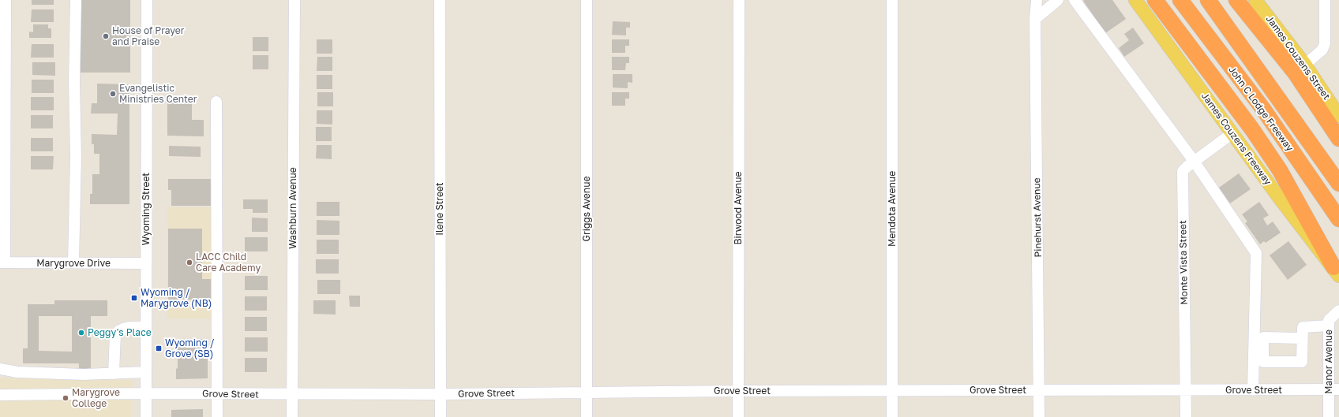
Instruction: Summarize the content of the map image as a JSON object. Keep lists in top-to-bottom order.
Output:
{
  "streets": {
    "highway": ["John C Lodge Freeway"],
    "main road": ["James Couzens Street", "James Couzens Freeway"],
    "street": [
      "Washburn Avenue",
      "Birwood Avenue",
      "Wyoming Street",
      "Ilene Street",
      "Griggs Avenue",
      "Mendota Avenue",
      "Pinehurst Avenue",
      "Monte Vista Street",
      "Marygrove Drive",
      "Manor Avenue",
      "Grove Street"
    ]
  },
  "crossings": [
    ["James Couzens Freeway", "Monte Vista Street"],
    ["Washburn Avenue", "Grove Street"],
    ["Birwood Avenue", "Grove Street"],
    ["Wyoming Street", "Marygrove Drive"],
    ["Wyoming Street", "Grove Street"],
    ["Ilene Street", "Grove Street"],
    ["Griggs Avenue", "Grove Street"],
    ["Mendota Avenue", "Grove Street"],
    ["Pinehurst Avenue", "Grove Street"],
    ["Monte Vista Street", "Grove Street"],
    ["Manor Avenue", "Grove Street"]
  ],
  "places": {
    "other": [
      "House of Prayer and Praise",
      "Evangelistic Ministries Center",
      "LACC Child Care Academy",
      "Peggy's Place",
      "Marygrove College"
    ],
    "transit": ["Wyoming / Marygrove (NB)", "Wyoming / Grove (SB)"]
  }
}
